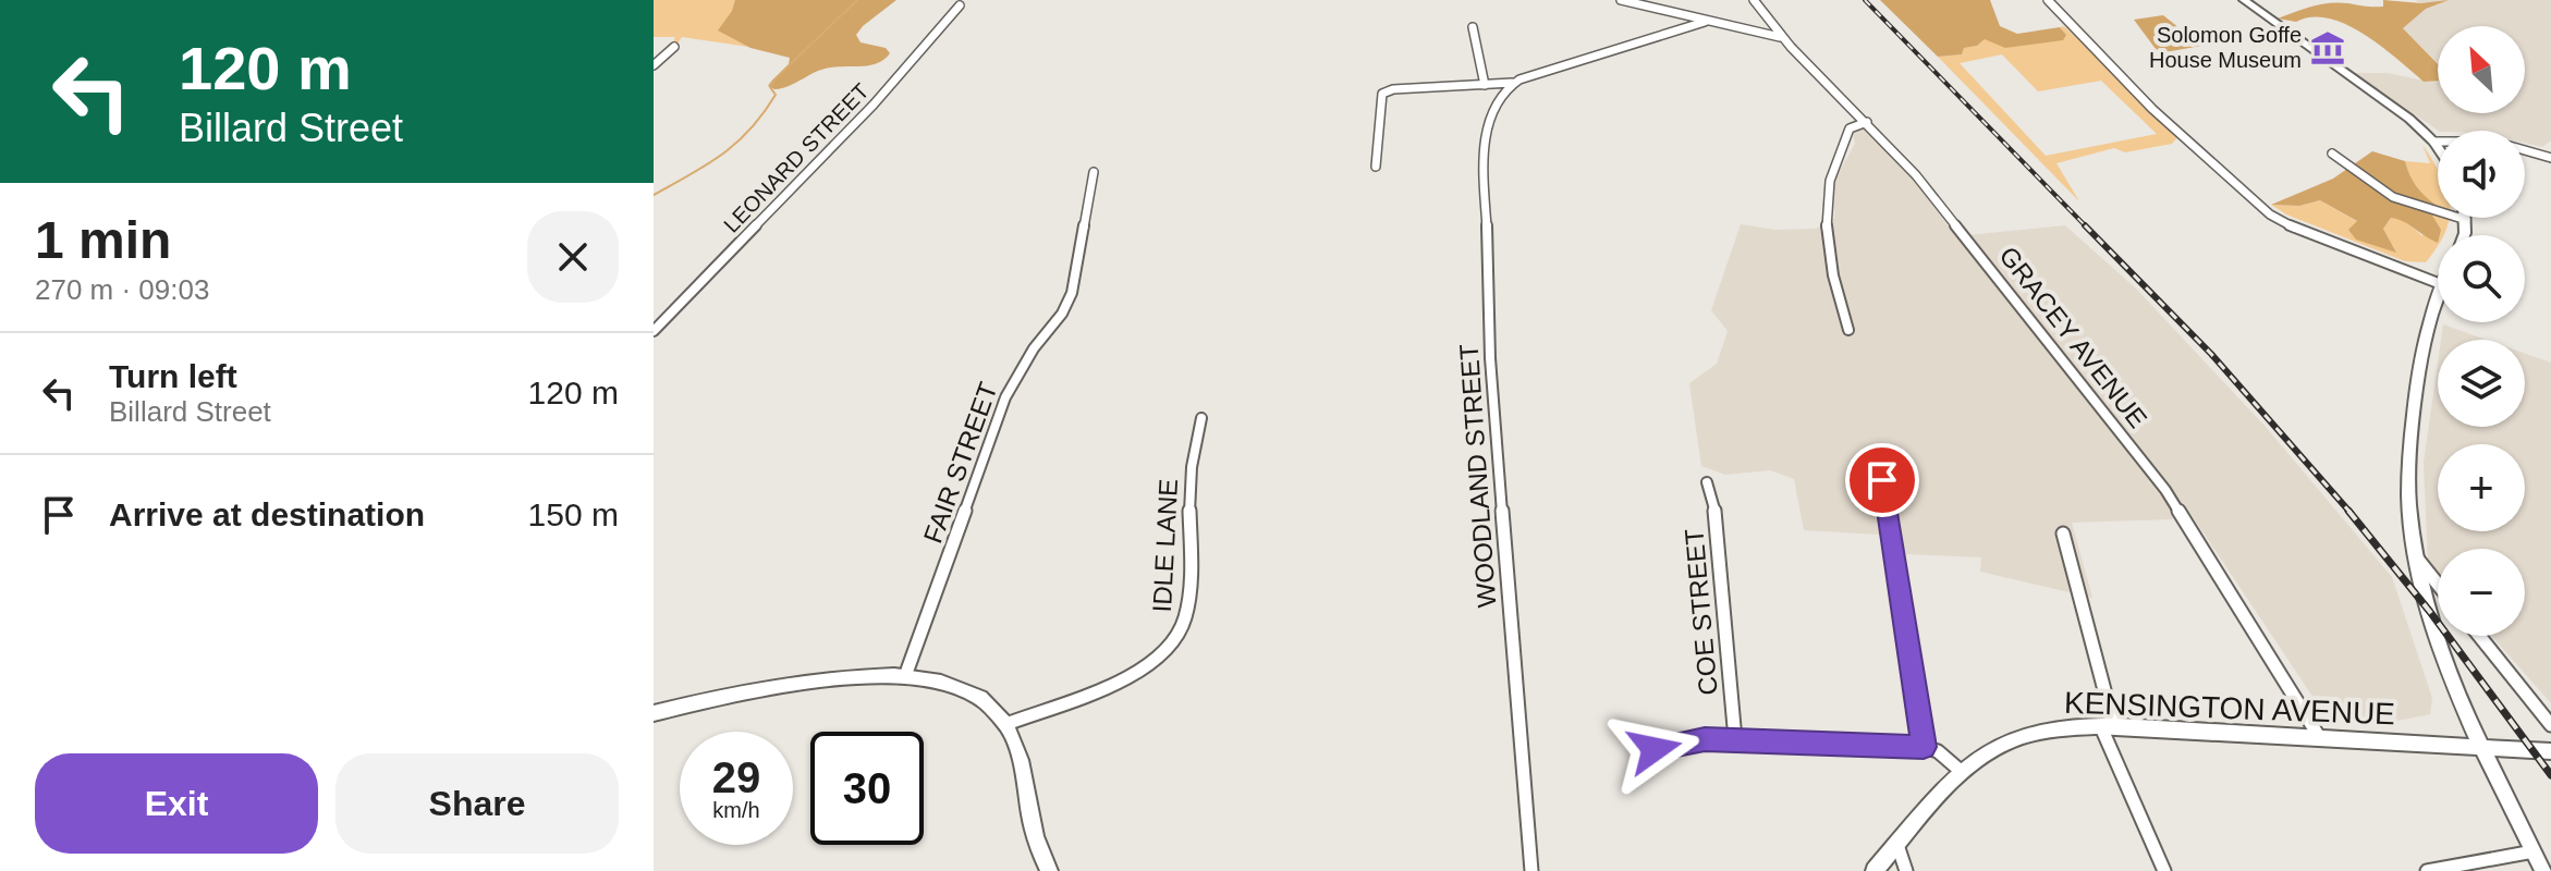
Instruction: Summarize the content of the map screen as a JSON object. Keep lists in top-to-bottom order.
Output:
{
  "streets": {
    "main road": ["KENSINGTON AVENUE"],
    "street": [
      "LEONARD STREET",
      "GRACEY AVENUE",
      "FAIR STREET",
      "WOODLAND STREET",
      "IDLE LANE",
      "COE STREET"
    ]
  },
  "crossings": [
    ["GRACEY AVENUE", "KENSINGTON AVENUE"]
  ],
  "places": {
    "museum": ["Solomon Goffe House Museum"]
  },
  "north": "top left",
  "page": {
    "turn": ["120 m", "Billard Street"],
    "map_buttons": ["+", "−"],
    "heading": ["1 min", "270 m · 09:03"],
    "list": [
      {
        "name": "Turn left",
        "note": "Billard Street",
        "value": "120 m"
      },
      {
        "name": "Arrive at destination",
        "value": "150 m"
      }
    ],
    "speed": "29 km/h",
    "limit": "30",
    "buttons": ["Exit", "Share"]
  }
}
